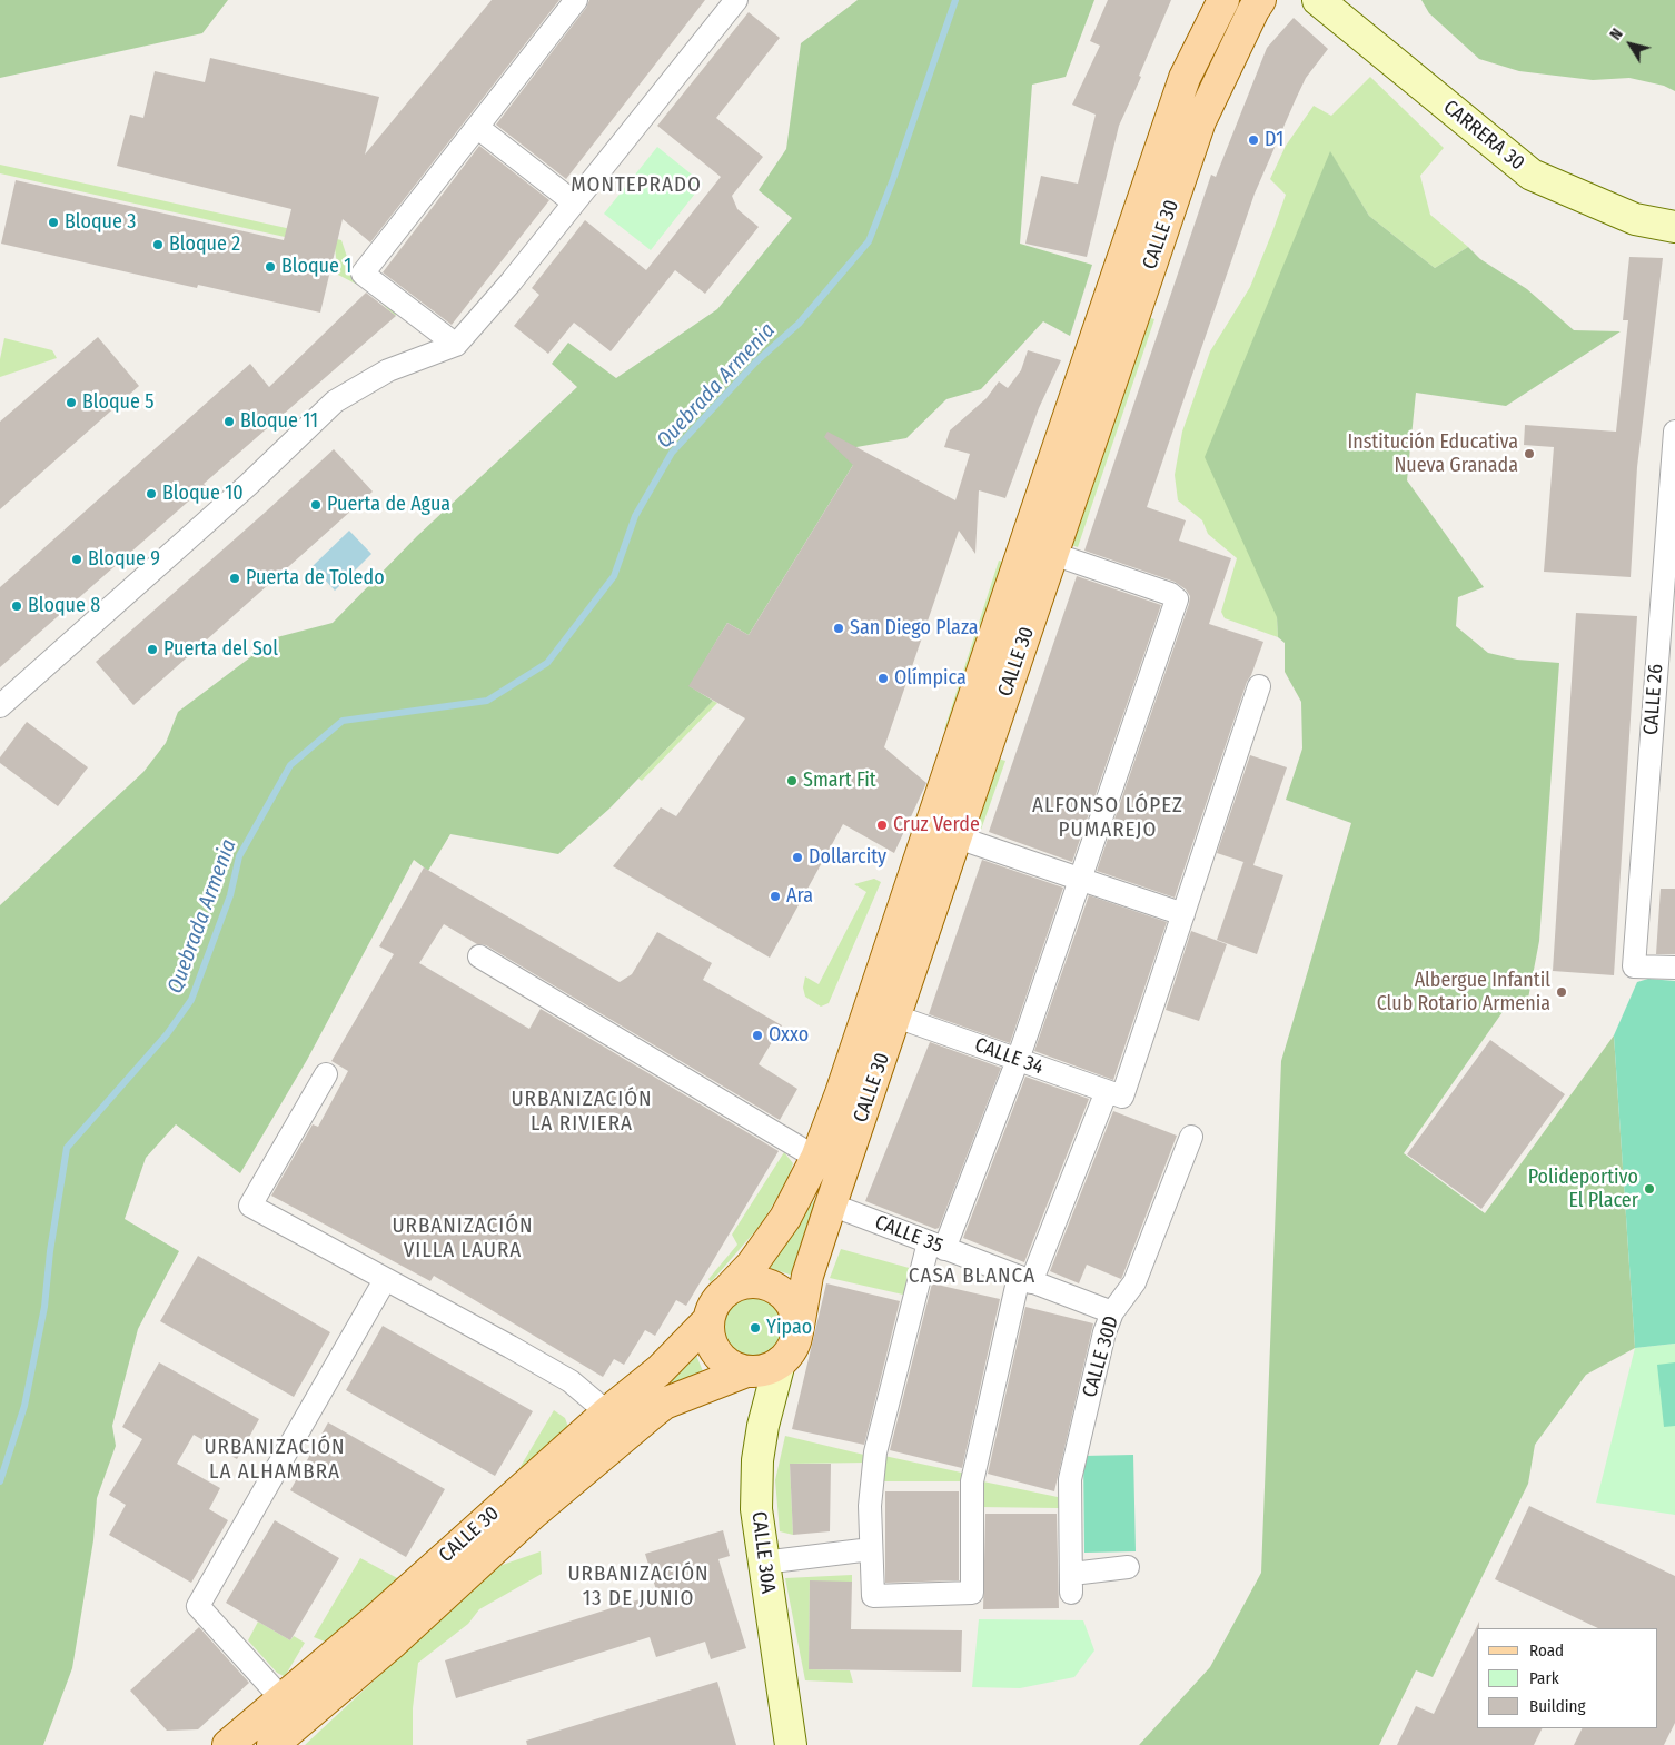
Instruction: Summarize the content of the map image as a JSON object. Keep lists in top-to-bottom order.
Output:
{
  "streets": {
    "main road": ["CALLE 30"],
    "street": [
      "CARRERA 30",
      "CALLE 26",
      "CALLE 34",
      "CALLE 35",
      "CALLE 30D",
      "CALLE 30A"
    ]
  },
  "crossings": [
    ["CALLE 30", "CALLE 34"],
    ["CALLE 30", "CALLE 35"],
    ["CALLE 30", "CALLE 30A"],
    ["CALLE 35", "CALLE 30D"]
  ],
  "districts": [
    "MONTEPRADO",
    "ALFONSO LÓPEZ PUMAREJO",
    "URBANIZACIÓN LA RIVIERA",
    "URBANIZACIÓN VILLA LAURA",
    "CASA BLANCA",
    "URBANIZACIÓN LA ALHAMBRA",
    "URBANIZACIÓN 13 DE JUNIO"
  ],
  "water": ["Quebrada Armenia"],
  "places": [
    "D1",
    "Bloque 3",
    "Bloque 2",
    "Bloque 1",
    "Bloque 5",
    "Bloque 11",
    "Institución Educativa Nueva Granada",
    "Bloque 10",
    "Puerta de Agua",
    "Bloque 9",
    "Puerta de Toledo",
    "Bloque 8",
    "San Diego Plaza",
    "Puerta del Sol",
    "Olímpica",
    "Smart Fit",
    "Cruz Verde",
    "Dollarcity",
    "Ara",
    "Albergue Infantil Club Rotario Armenia",
    "Oxxo",
    "Polideportivo El Placer",
    "Yipao"
  ],
  "legend": ["Road", "Park", "Building"],
  "north": "top left"
}
